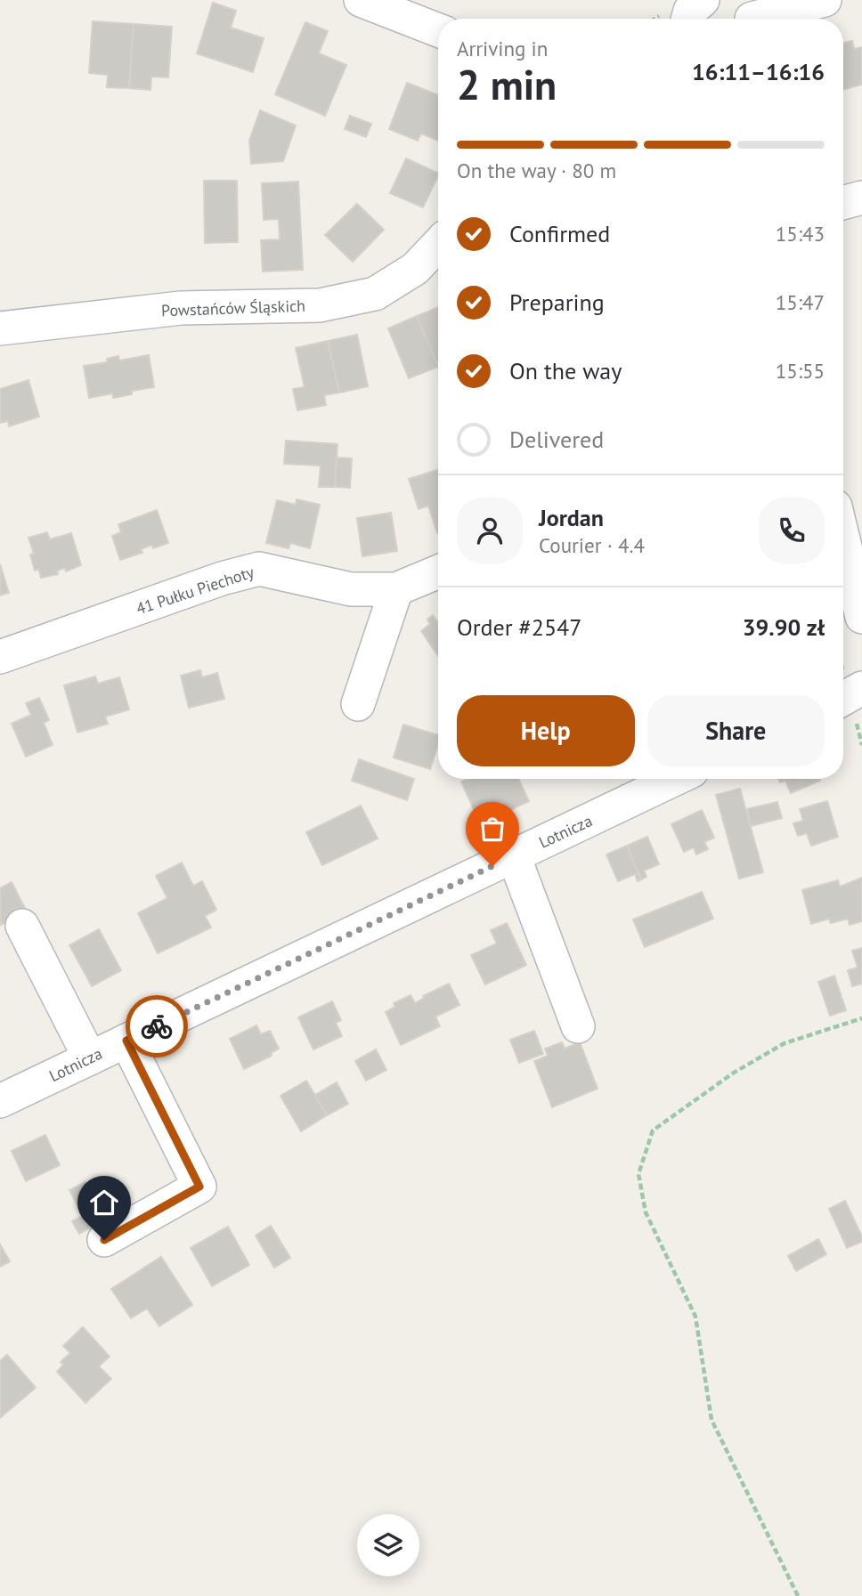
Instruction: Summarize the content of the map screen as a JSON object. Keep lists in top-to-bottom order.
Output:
{
  "streets": {
    "street": ["Powstańców Śląskich", "41 Pułku Piechoty", "Lotnicza"]
  },
  "page": {
    "heading": ["2 min", "Arriving in", "16:11–16:16"],
    "panel": [
      "Jordan",
      "Courier · 4.4",
      "Order #2547",
      "39.90 zł"
    ],
    "bar": "On the way · 80 m",
    "list": [
      ["Confirmed", "15:43"],
      ["Preparing", "15:47"],
      ["On the way", "15:55"],
      "Delivered"
    ],
    "buttons": ["Help", "Share"]
  }
}
